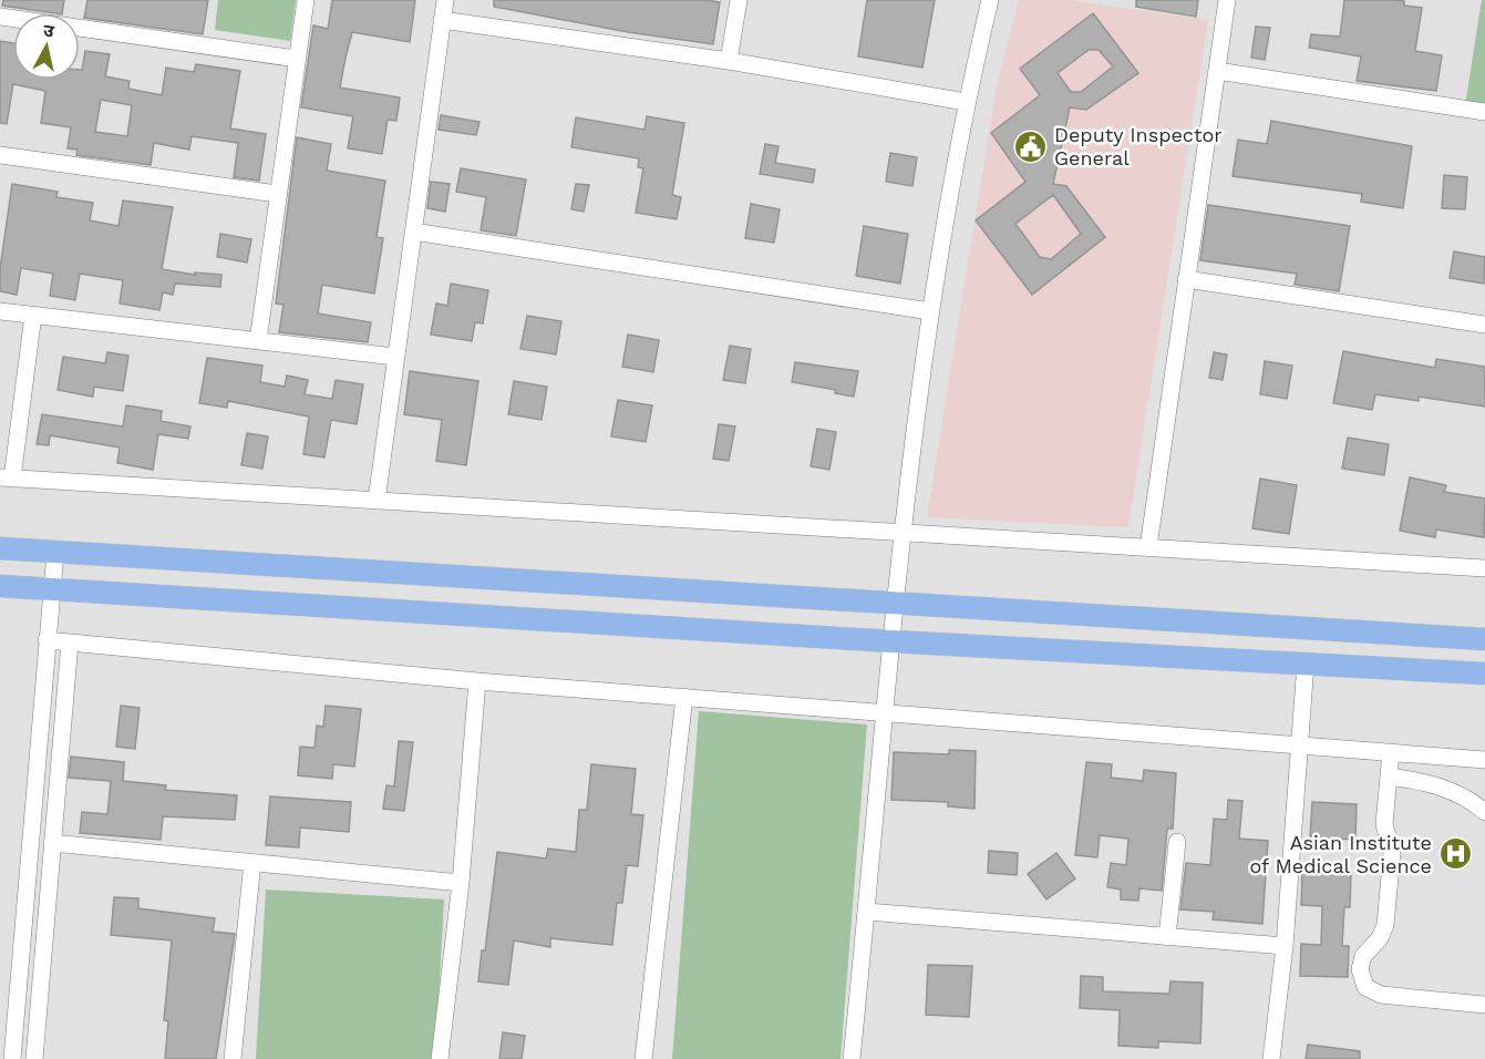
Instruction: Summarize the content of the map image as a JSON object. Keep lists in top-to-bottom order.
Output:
{
  "places": {
    "public building": ["Deputy Inspector General"],
    "hospital": ["Asian Institute of Medical Science"]
  },
  "north": "top"
}
